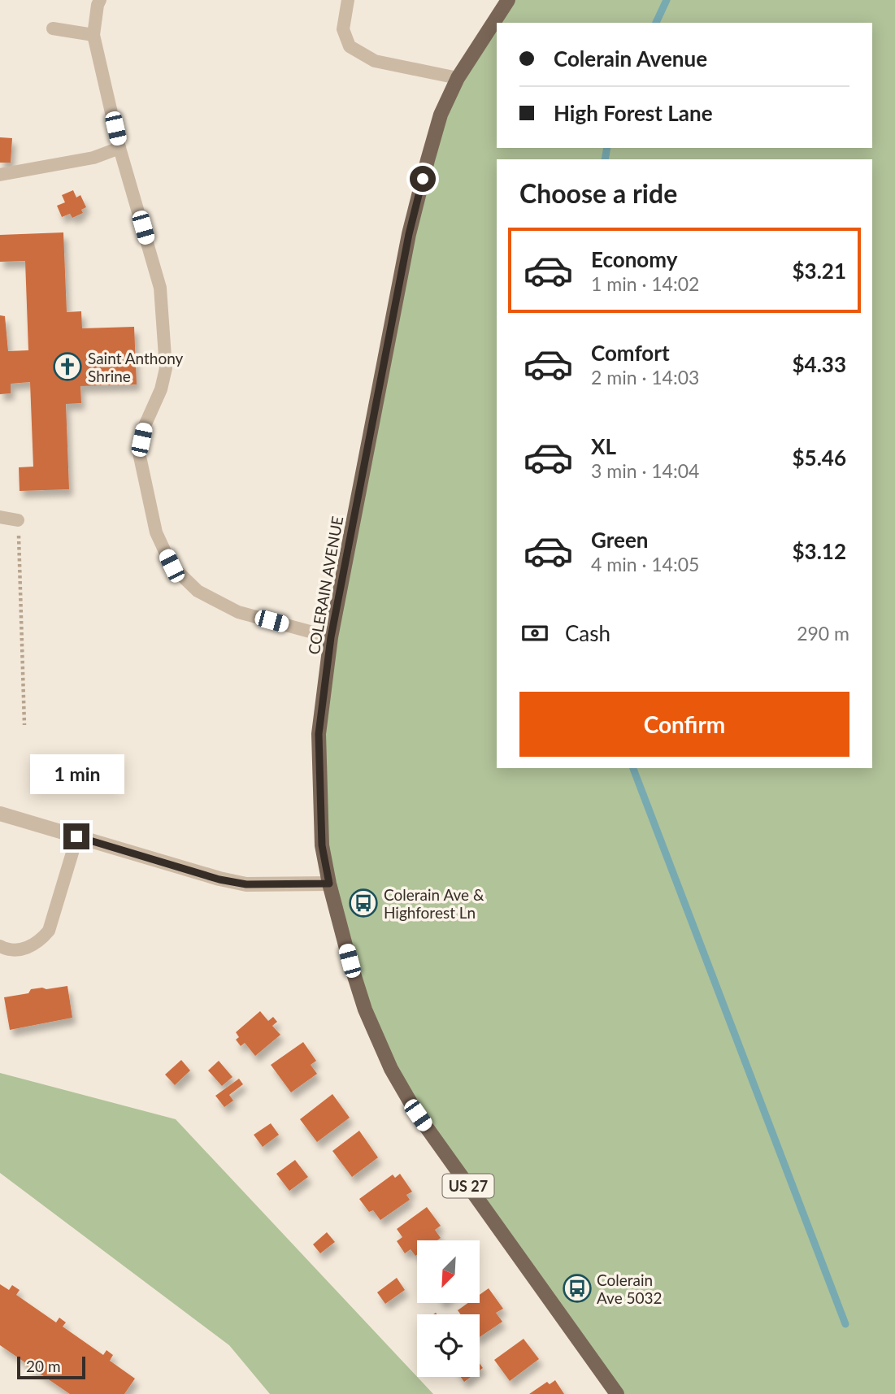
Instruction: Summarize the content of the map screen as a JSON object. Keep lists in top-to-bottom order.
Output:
{
  "streets": {
    "main road": ["COLERAIN AVENUE", "US 27"]
  },
  "places": {
    "church": ["Saint Anthony Shrine"],
    "bus stop": ["Colerain Ave & Highforest Ln", "Colerain Ave 5032"]
  },
  "scale_bar": "20 m",
  "north": "bottom left",
  "page": {
    "banner": ["Colerain Avenue", "High Forest Lane"],
    "heading": "Choose a ride",
    "list": [
      {
        "name": "Economy",
        "note": "1 min · 14:02",
        "value": "$3.21"
      },
      {
        "name": "Comfort",
        "note": "2 min · 14:03",
        "value": "$4.33"
      },
      {
        "name": "XL",
        "note": "3 min · 14:04",
        "value": "$5.46"
      },
      {
        "name": "Green",
        "note": "4 min · 14:05",
        "value": "$3.12"
      }
    ],
    "pay": ["Cash", "290 m"],
    "buttons": "Confirm",
    "bubble": "1 min",
    "scale": "20 m"
  }
}
